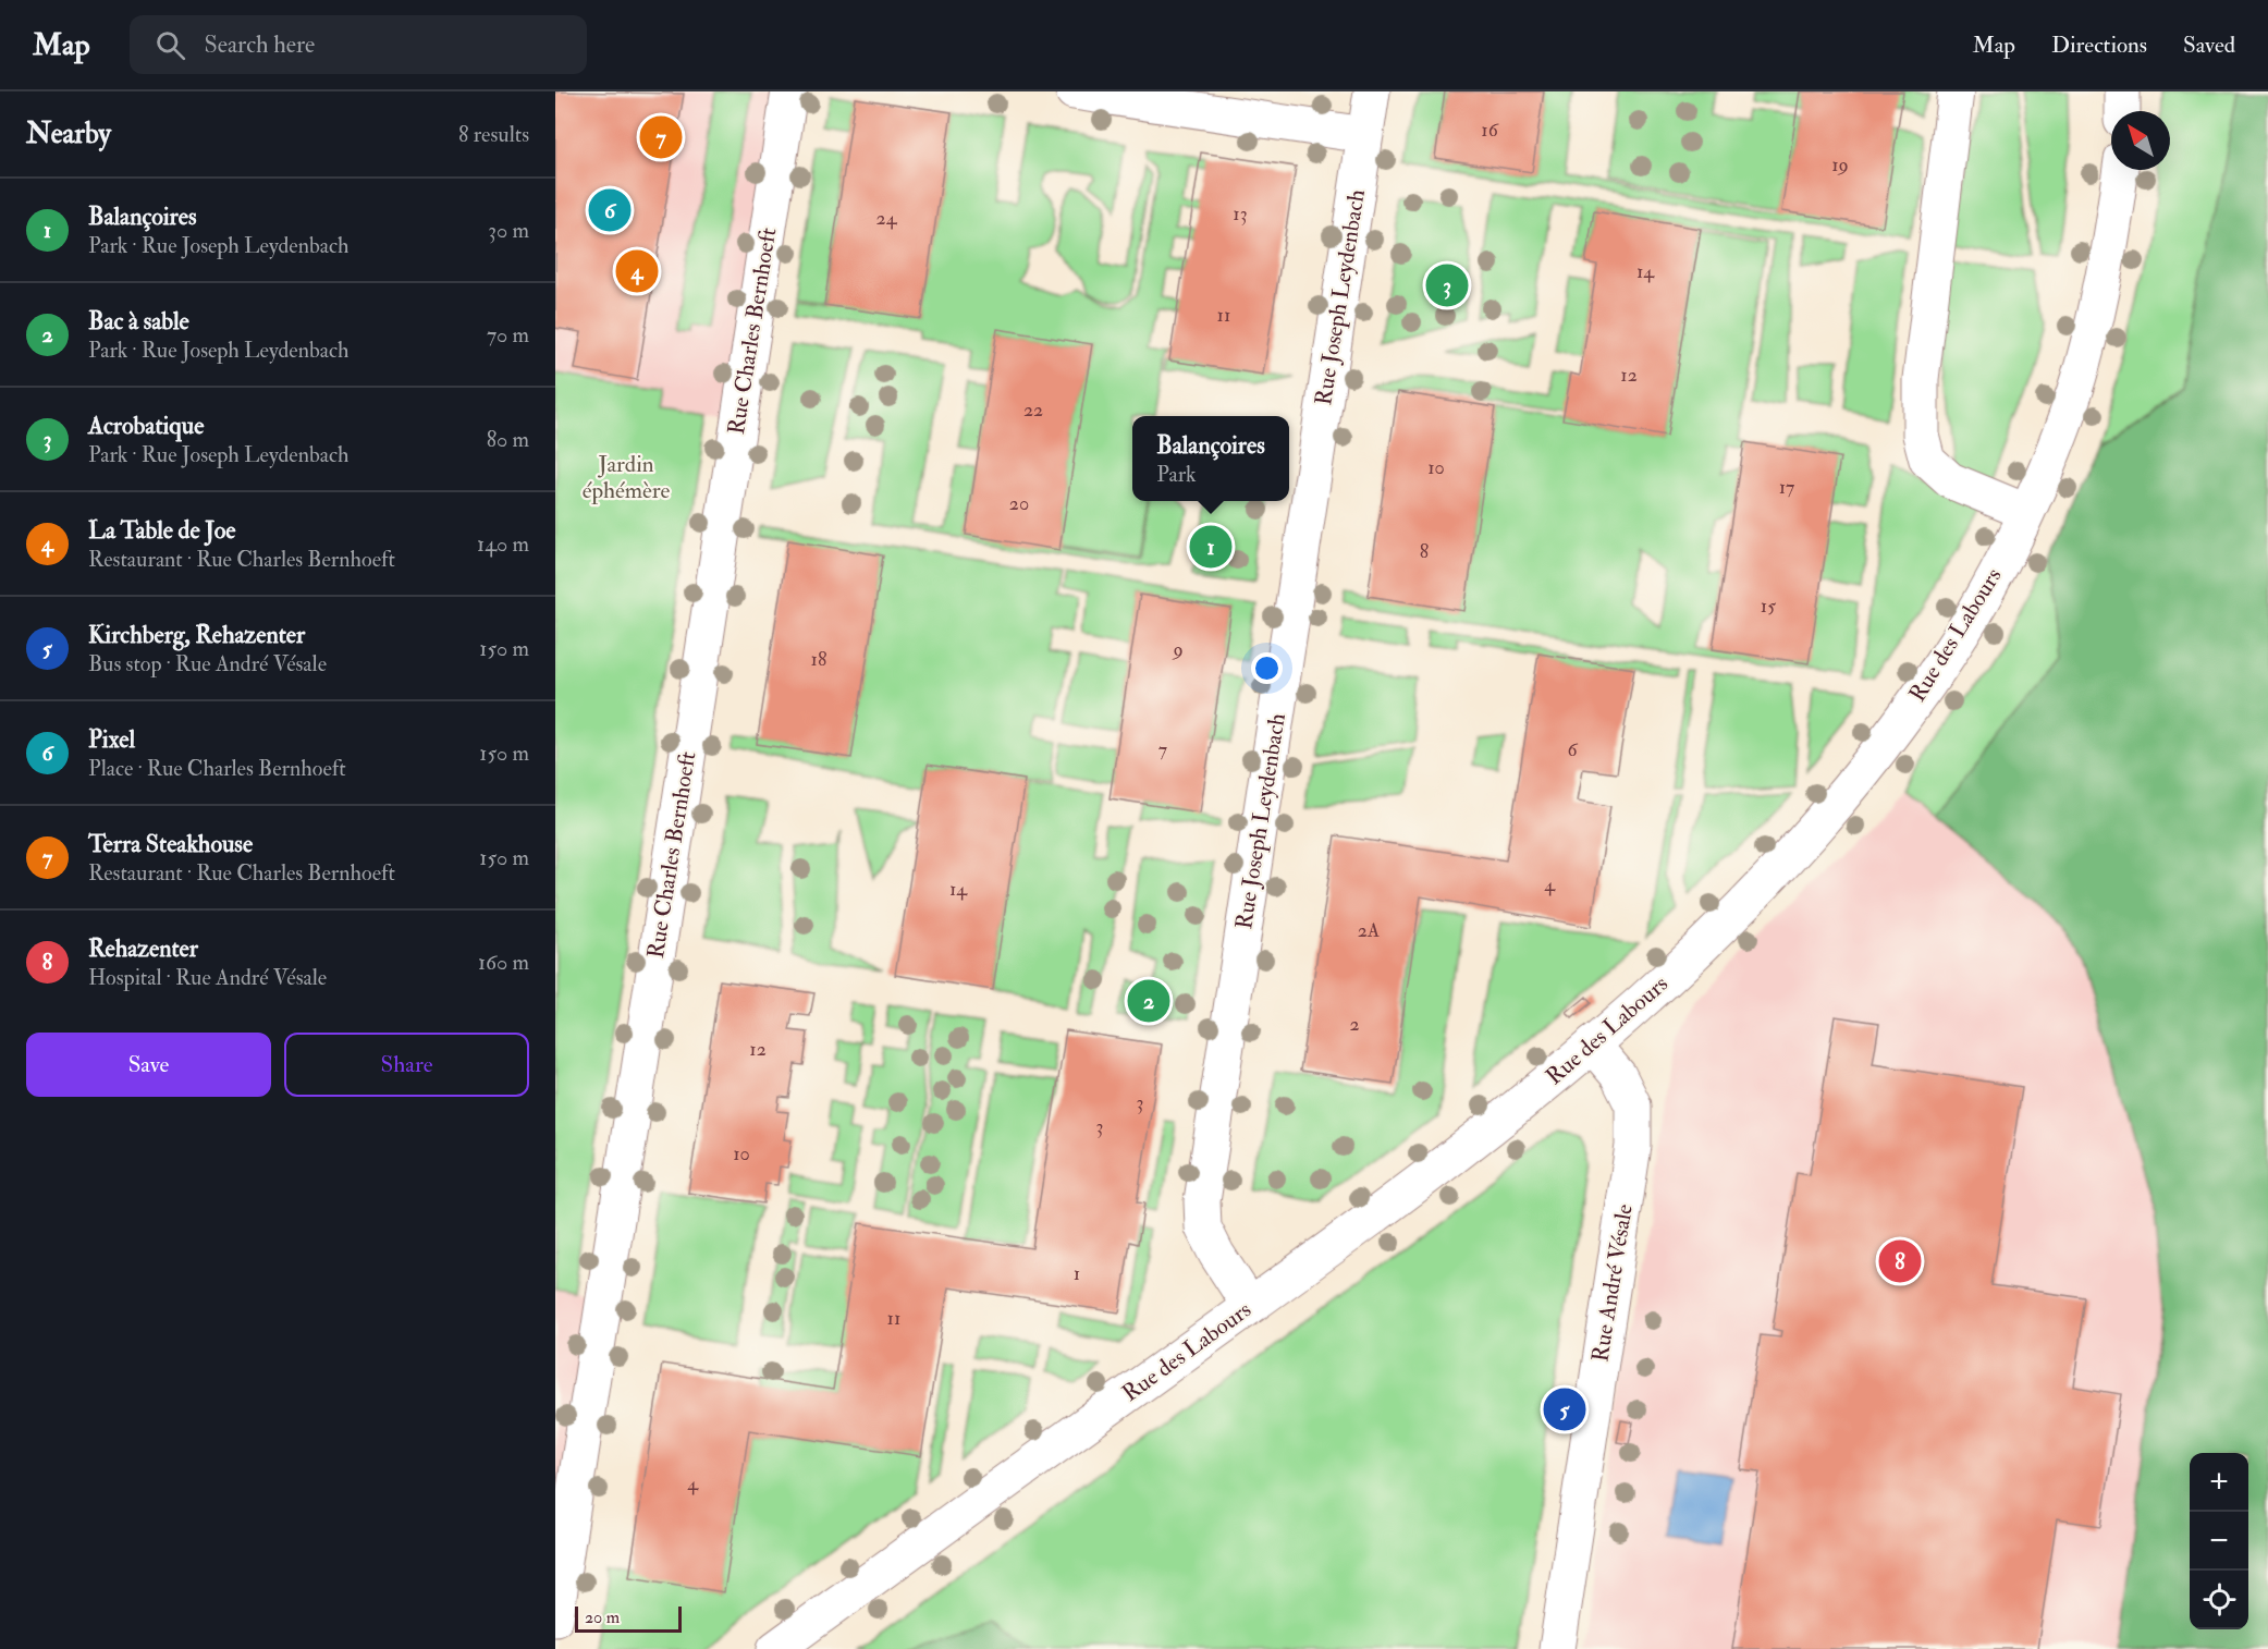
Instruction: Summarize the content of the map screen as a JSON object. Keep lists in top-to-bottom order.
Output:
{
  "streets": {
    "street": [
      "Rue Joseph Leydenbach",
      "Rue Charles Bernhoeft",
      "Rue des Labours",
      "Rue André Vésale"
    ]
  },
  "crossings": [
    ["Rue Joseph Leydenbach", "Rue des Labours"],
    ["Rue des Labours", "Rue André Vésale"]
  ],
  "parks": ["Jardin éphémère"],
  "house_numbers": [
    "16",
    "19",
    "13",
    "24",
    "14",
    "11",
    "12",
    "22",
    "10",
    "17",
    "20",
    "8",
    "15",
    "9",
    "18",
    "7",
    "6",
    "4",
    "14",
    "2A",
    "2",
    "12",
    "3",
    "3",
    "10",
    "1",
    "11",
    "4"
  ],
  "scale_bar": "20 m",
  "north": "top left",
  "page": {
    "header": "Map",
    "search": "Search here",
    "nav": ["Map", "Directions", "Saved"],
    "heading": ["Nearby", "8 results"],
    "pins": [
      "7",
      "6",
      "4",
      "3",
      "1",
      "2",
      "8",
      "5"
    ],
    "list": [
      {
        "mark": "1",
        "name": "Balançoires",
        "note": "Park · Rue Joseph Leydenbach",
        "value": "30 m"
      },
      {
        "mark": "2",
        "name": "Bac à sable",
        "note": "Park · Rue Joseph Leydenbach",
        "value": "70 m"
      },
      {
        "mark": "3",
        "name": "Acrobatique",
        "note": "Park · Rue Joseph Leydenbach",
        "value": "80 m"
      },
      {
        "mark": "4",
        "name": "La Table de Joe",
        "note": "Restaurant · Rue Charles Bernhoeft",
        "value": "140 m"
      },
      {
        "mark": "5",
        "name": "Kirchberg, Rehazenter",
        "note": "Bus stop · Rue André Vésale",
        "value": "150 m"
      },
      {
        "mark": "6",
        "name": "Pixel",
        "note": "Place · Rue Charles Bernhoeft",
        "value": "150 m"
      },
      {
        "mark": "7",
        "name": "Terra Steakhouse",
        "note": "Restaurant · Rue Charles Bernhoeft",
        "value": "150 m"
      },
      {
        "mark": "8",
        "name": "Rehazenter",
        "note": "Hospital · Rue André Vésale",
        "value": "160 m"
      }
    ],
    "popup": ["Balançoires", "Park"],
    "buttons": ["Save", "Share"],
    "map_buttons": ["+", "−"],
    "scale": "20 m"
  }
}
